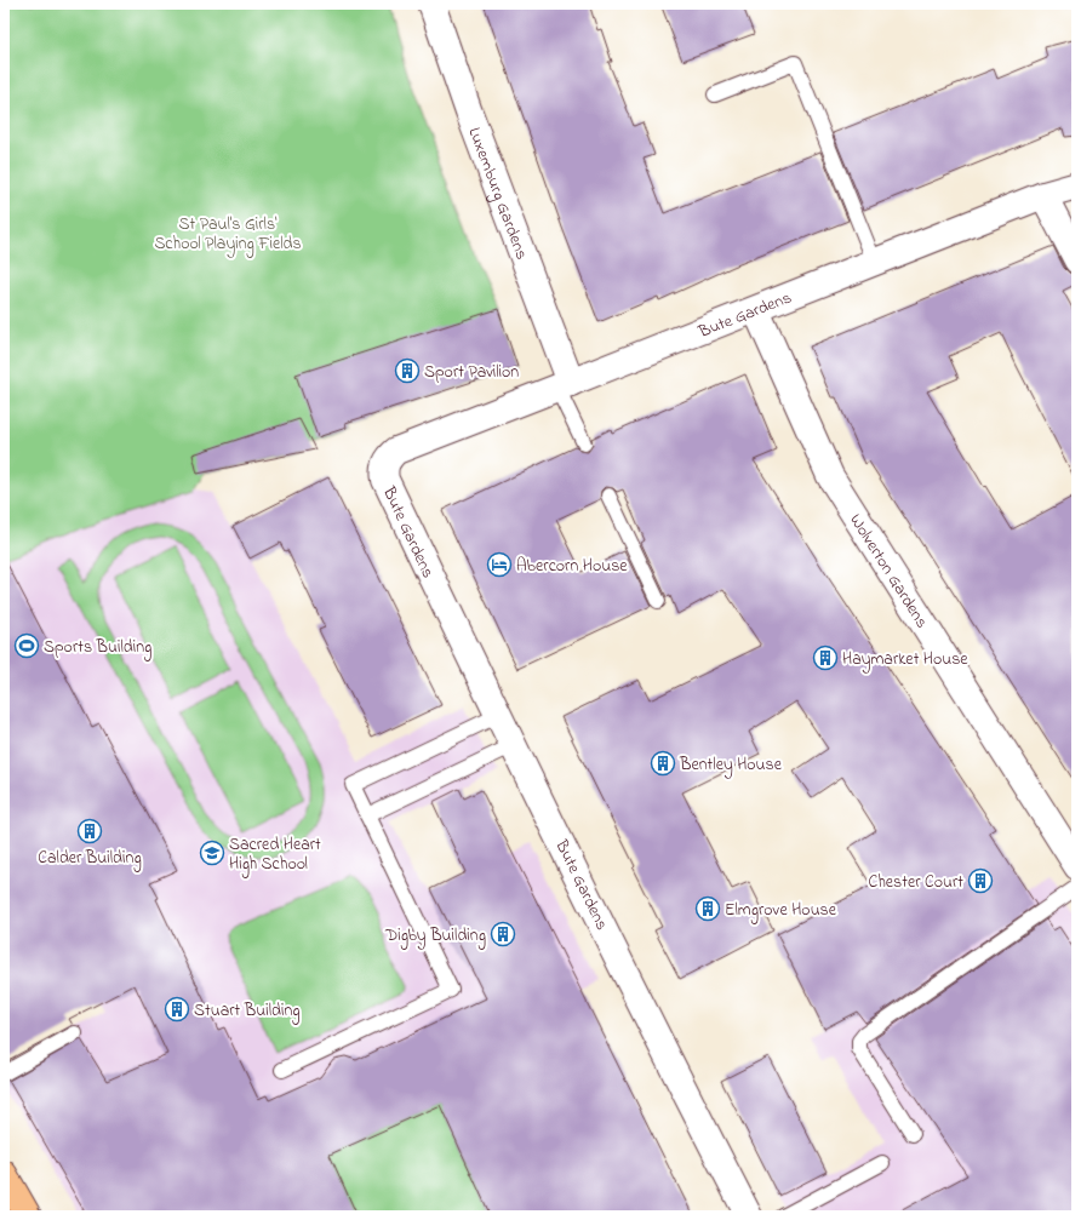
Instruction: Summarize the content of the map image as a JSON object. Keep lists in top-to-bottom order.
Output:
{
  "streets": {
    "street": ["Luxemburg Gardens", "Bute Gardens", "Wolverton Gardens"]
  },
  "crossings": [
    ["Luxemburg Gardens", "Bute Gardens"],
    ["Bute Gardens", "Wolverton Gardens"]
  ],
  "parks": ["St Paul's Girls' School Playing Fields"],
  "places": {
    "building": [
      "Sport Pavilion",
      "Haymarket House",
      "Bentley House",
      "Calder Building",
      "Chester Court",
      "Elmgrove House",
      "Digby Building",
      "Stuart Building"
    ],
    "hotel": ["Abercorn House"],
    "sports": ["Sports Building"],
    "school or university": ["Sacred Heart High School"]
  }
}
